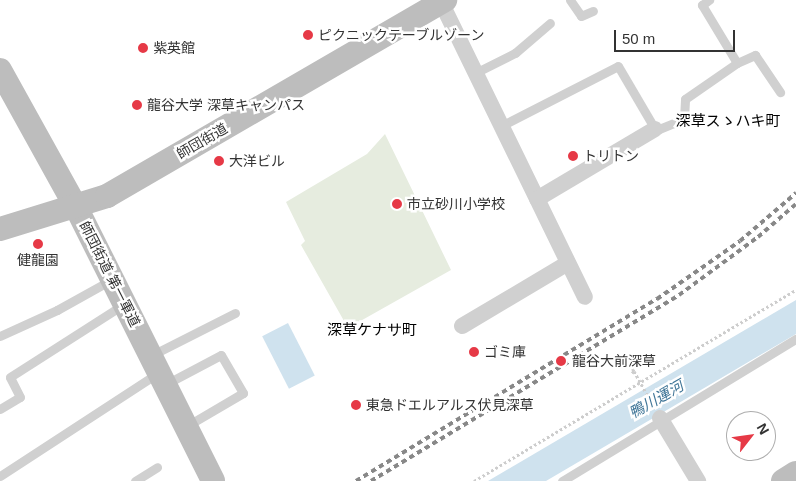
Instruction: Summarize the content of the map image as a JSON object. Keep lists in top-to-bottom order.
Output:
{
  "streets": {
    "street": ["師団街道", "師団街道 第一軍道"]
  },
  "crossings": [
    ["師団街道", "師団街道 第一軍道"]
  ],
  "districts": ["深草スゝハキ町", "深草ケナサ町"],
  "water": ["鴨川運河"],
  "places": [
    "ピクニックテーブルゾーン",
    "紫英館",
    "龍谷大学 深草キャンパス",
    "トリトン",
    "大洋ビル",
    "市立砂川小学校",
    "健龍園",
    "ゴミ庫",
    "龍谷大前深草",
    "東急ドエルアルス伏見深草"
  ],
  "scale_bar": "50 m",
  "north": "top right"
}
